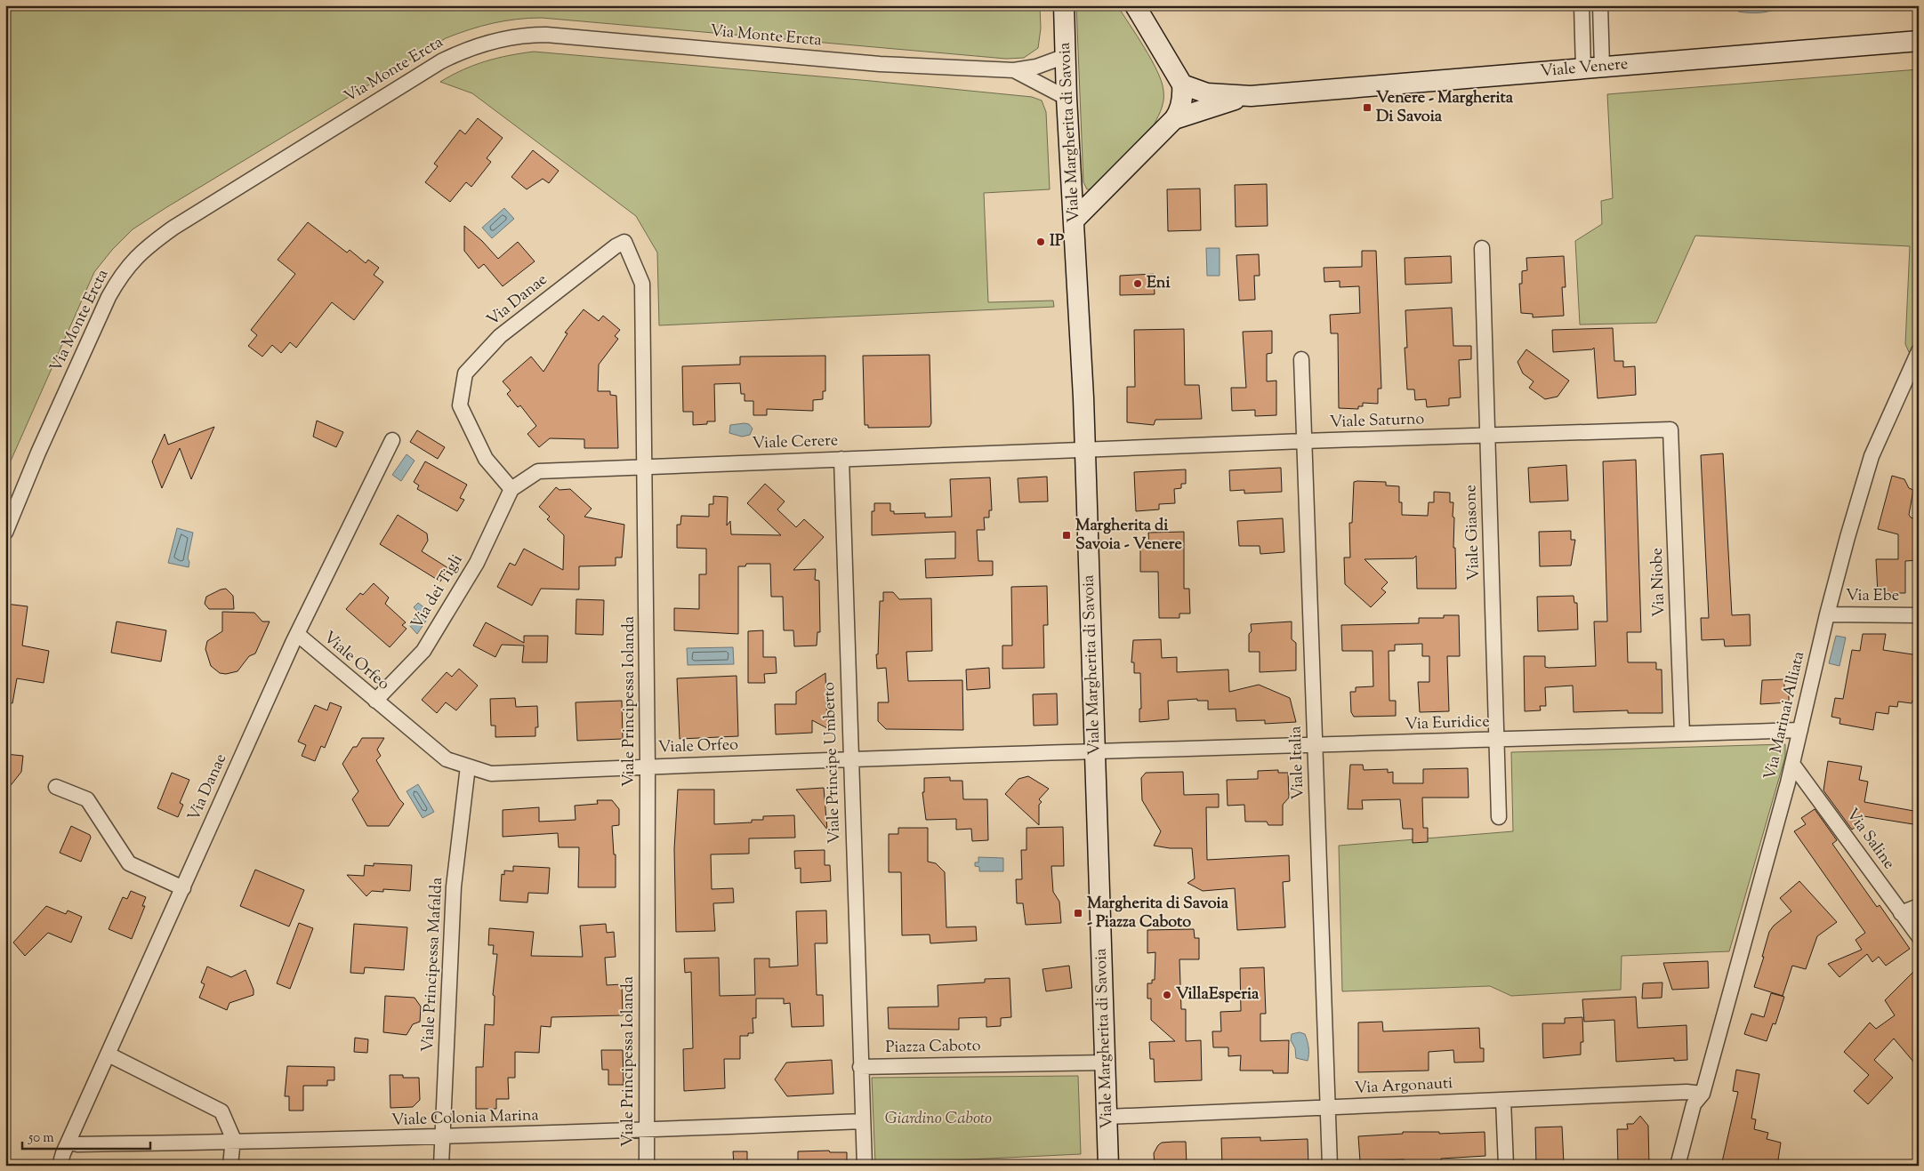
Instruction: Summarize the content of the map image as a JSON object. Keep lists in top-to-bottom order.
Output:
{
  "streets": {
    "street": [
      "Via Monte Ercta",
      "Viale Venere",
      "Viale Margherita di Savoia",
      "Via Danae",
      "Viale Saturno",
      "Viale Cerere",
      "Viale Giasone",
      "Via Niobe",
      "Via dei Tigli",
      "Via Ebe",
      "Viale Orfeo",
      "Viale Principessa Iolanda",
      "Via Marinai Alliata",
      "Via Euridice",
      "Viale Principe Umberto",
      "Viale Italia",
      "Via Saline",
      "Viale Principessa Mafalda",
      "Piazza Caboto",
      "Via Argonauti",
      "Viale Colonia Marina"
    ]
  },
  "crossings": [
    ["Viale Margherita di Savoia", "Viale Saturno"],
    ["Viale Margherita di Savoia", "Viale Cerere"],
    ["Viale Margherita di Savoia", "Viale Orfeo"],
    ["Viale Margherita di Savoia", "Via Euridice"],
    ["Viale Margherita di Savoia", "Piazza Caboto"],
    ["Viale Margherita di Savoia", "Via Argonauti"],
    ["Via Danae", "Viale Cerere"],
    ["Via Danae", "Via dei Tigli"],
    ["Via Danae", "Viale Orfeo"],
    ["Via Danae", "Viale Principessa Iolanda"],
    ["Via Danae", "Viale Colonia Marina"],
    ["Viale Saturno", "Viale Cerere"],
    ["Viale Saturno", "Viale Giasone"],
    ["Viale Saturno", "Via Niobe"],
    ["Viale Saturno", "Viale Italia"],
    ["Viale Cerere", "Via dei Tigli"],
    ["Viale Cerere", "Viale Principessa Iolanda"],
    ["Viale Cerere", "Viale Principe Umberto"],
    ["Viale Giasone", "Via Euridice"],
    ["Via Niobe", "Via Euridice"],
    ["Via dei Tigli", "Viale Orfeo"],
    ["Via Ebe", "Via Marinai Alliata"],
    ["Viale Orfeo", "Viale Principessa Iolanda"],
    ["Viale Orfeo", "Via Euridice"],
    ["Viale Orfeo", "Viale Principe Umberto"],
    ["Viale Orfeo", "Viale Principessa Mafalda"],
    ["Viale Principessa Iolanda", "Viale Colonia Marina"],
    ["Via Marinai Alliata", "Via Euridice"],
    ["Via Marinai Alliata", "Via Saline"],
    ["Via Marinai Alliata", "Via Argonauti"],
    ["Via Euridice", "Viale Italia"],
    ["Viale Principe Umberto", "Piazza Caboto"],
    ["Viale Italia", "Via Argonauti"],
    ["Viale Principessa Mafalda", "Viale Colonia Marina"]
  ],
  "parks": ["Giardino Caboto"],
  "places": {
    "transit": ["Venere - Margherita Di Savoia", "Margherita di Savoia - Venere", "Margherita di Savoia - Piazza Caboto"],
    "other": ["IP", "Eni", "VillaEsperia"]
  },
  "scale_bar": "50 m"
}
